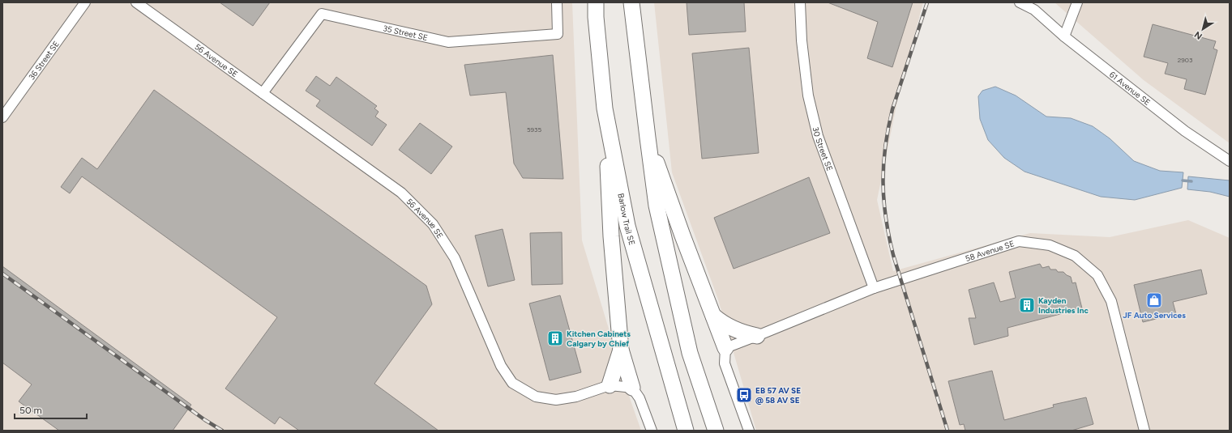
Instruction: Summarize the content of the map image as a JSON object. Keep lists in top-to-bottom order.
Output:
{
  "streets": {
    "main road": ["Barlow Trail SE"],
    "street": [
      "35 Street SE",
      "36 Street SE",
      "56 Avenue SE",
      "61 Avenue SE",
      "30 Street SE",
      "58 Avenue SE"
    ]
  },
  "crossings": [
    ["35 Street SE", "56 Avenue SE"],
    ["30 Street SE", "58 Avenue SE"]
  ],
  "places": {
    "shop": ["JF Auto Services"],
    "building": ["Kayden Industries Inc", "Kitchen Cabinets Calgary by Chief"],
    "bus stop": ["EB 57 AV SE @ 58 AV SE"]
  },
  "house_numbers": ["2903", "5935"],
  "scale_bar": "50 m",
  "north": "bottom left"
}
